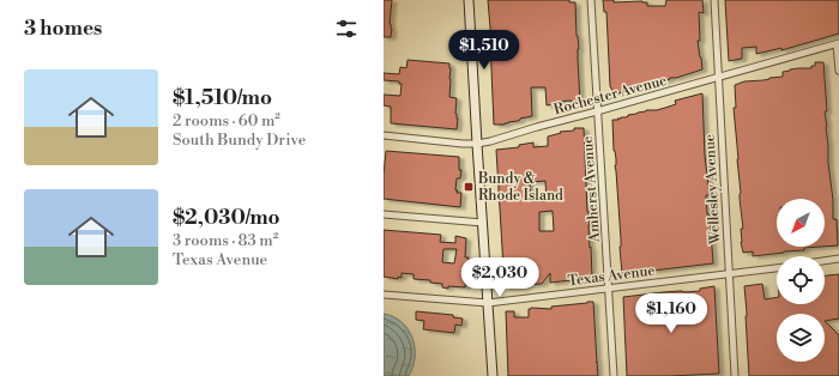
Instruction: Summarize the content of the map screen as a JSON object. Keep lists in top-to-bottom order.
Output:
{
  "streets": {
    "street": [
      "Rochester Avenue",
      "Amherst Avenue",
      "Wellesley Avenue",
      "Texas Avenue"
    ]
  },
  "crossings": [
    ["Rochester Avenue", "Amherst Avenue"],
    ["Rochester Avenue", "Wellesley Avenue"],
    ["Amherst Avenue", "Texas Avenue"],
    ["Wellesley Avenue", "Texas Avenue"]
  ],
  "places": {
    "transit": ["Bundy & Rhode Island"]
  },
  "north": "bottom left",
  "page": {
    "heading": "3 homes",
    "price": ["$1,510", "$2,030", "$1,160"],
    "list": [
      {
        "name": "$1,510/mo",
        "note": "2 rooms · 60 m² · South Bundy Drive"
      },
      {
        "name": "$2,030/mo",
        "note": "3 rooms · 83 m² · Texas Avenue"
      }
    ]
  }
}
